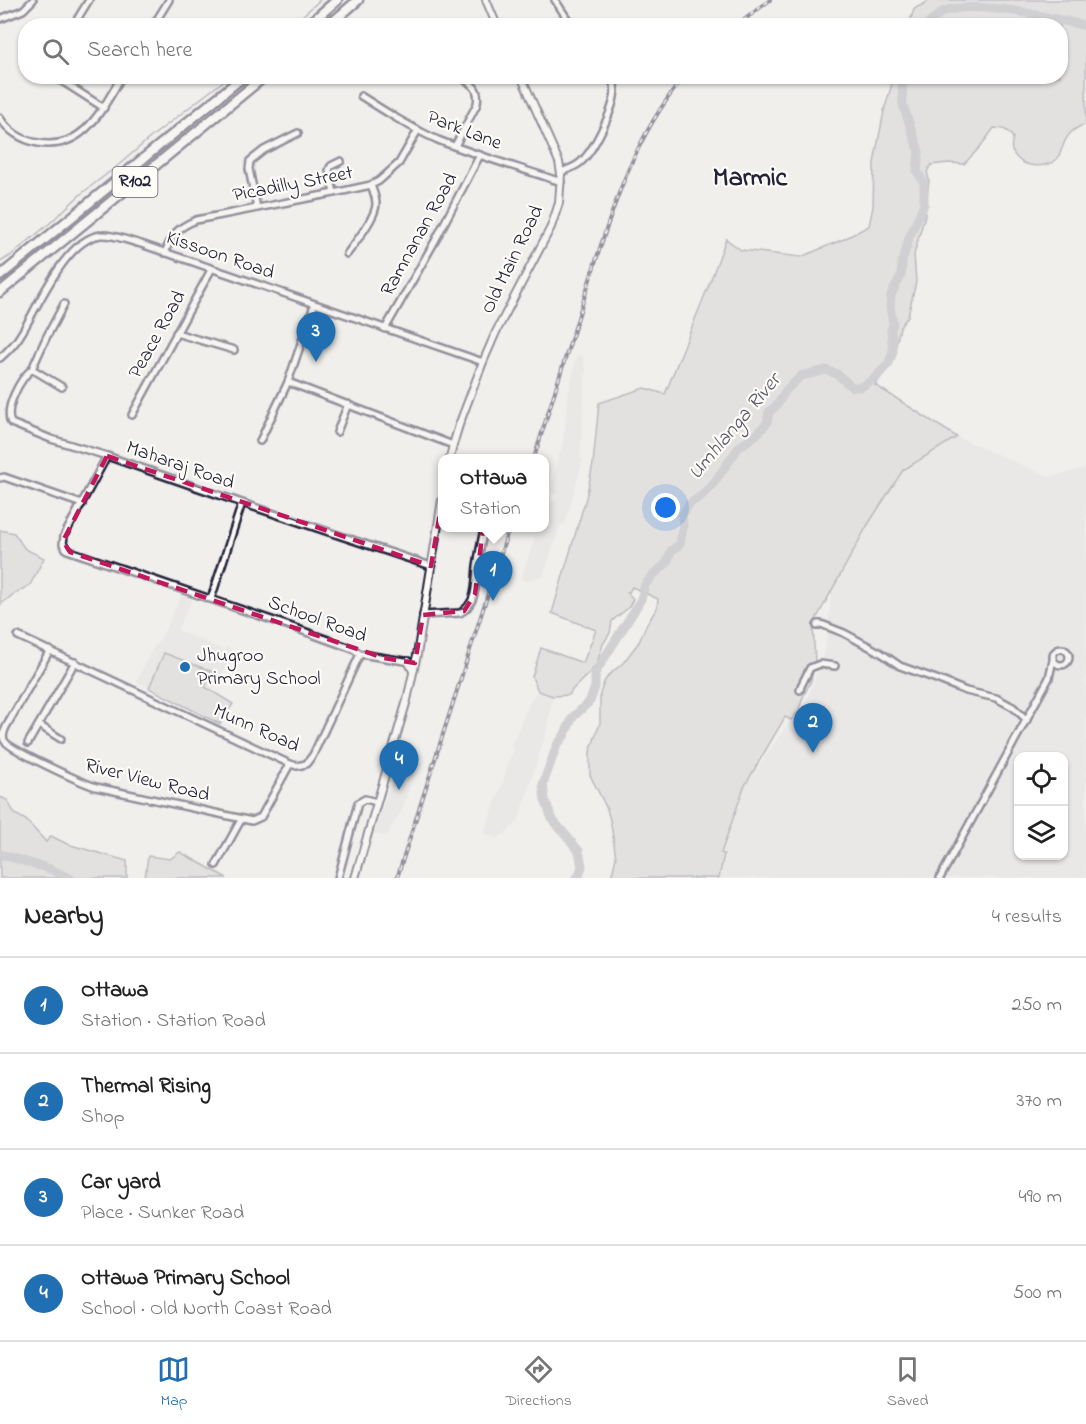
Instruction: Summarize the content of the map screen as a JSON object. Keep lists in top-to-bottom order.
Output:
{
  "streets": {
    "main road": ["R102"],
    "street": [
      "Park Lane",
      "Picadilly Street",
      "Ramnanan Road",
      "Kissoon Road",
      "Old Main Road",
      "Peace Road",
      "Maharaj Road",
      "School Road",
      "Munn Road",
      "River View Road"
    ]
  },
  "crossings": [
    ["Park Lane", "Picadilly Street"],
    ["Park Lane", "Ramnanan Road"],
    ["Park Lane", "Old Main Road"],
    ["Picadilly Street", "Kissoon Road"],
    ["Ramnanan Road", "Kissoon Road"],
    ["Kissoon Road", "Old Main Road"],
    ["Kissoon Road", "Peace Road"],
    ["School Road", "Munn Road"],
    ["Munn Road", "River View Road"]
  ],
  "districts": ["Marmic"],
  "water": ["Umhlanga River"],
  "places": ["Jhugroo Primary School"],
  "page": {
    "search": "Search here",
    "pins": [
      "3",
      "1",
      "2",
      "4"
    ],
    "popup": ["Ottawa", "Station"],
    "heading": ["Nearby", "4 results"],
    "list": [
      {
        "mark": "1",
        "name": "Ottawa",
        "note": "Station · Station Road",
        "value": "250 m"
      },
      {
        "mark": "2",
        "name": "Thermal Rising",
        "note": "Shop",
        "value": "370 m"
      },
      {
        "mark": "3",
        "name": "Car yard",
        "note": "Place · Sunker Road",
        "value": "490 m"
      },
      {
        "mark": "4",
        "name": "Ottawa Primary School",
        "note": "School · Old North Coast Road",
        "value": "500 m"
      }
    ],
    "nav": ["Map", "Directions", "Saved"]
  }
}
